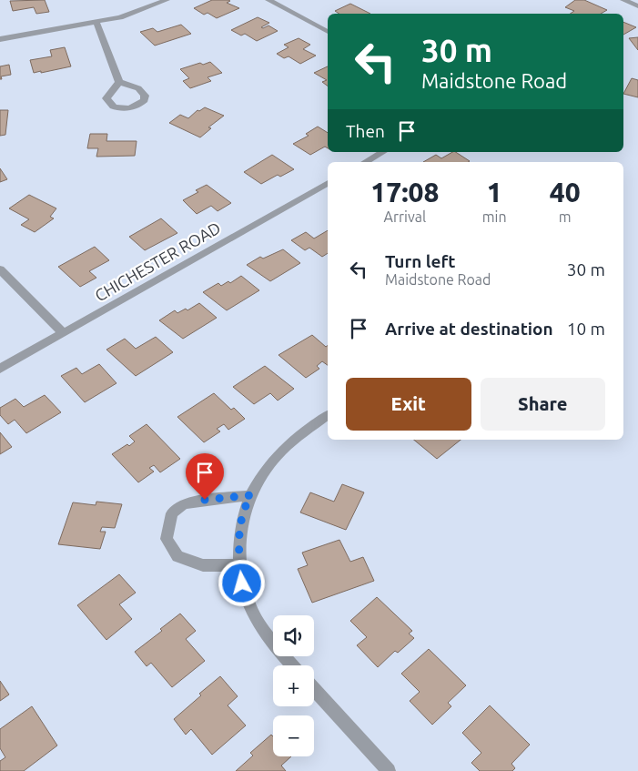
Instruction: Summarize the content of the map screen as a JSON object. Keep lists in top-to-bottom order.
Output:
{
  "streets": {
    "street": ["CHICHESTER ROAD"]
  },
  "page": {
    "turn": ["30 m", "Maidstone Road"],
    "then": "Then",
    "eta": [
      "17:08",
      "Arrival",
      "1",
      "min",
      "40",
      "m"
    ],
    "list": [
      {
        "name": "Turn left",
        "note": "Maidstone Road",
        "value": "30 m"
      },
      {
        "name": "Arrive at destination",
        "value": "10 m"
      }
    ],
    "buttons": ["Exit", "Share"],
    "map_buttons": ["+", "−"]
  }
}
